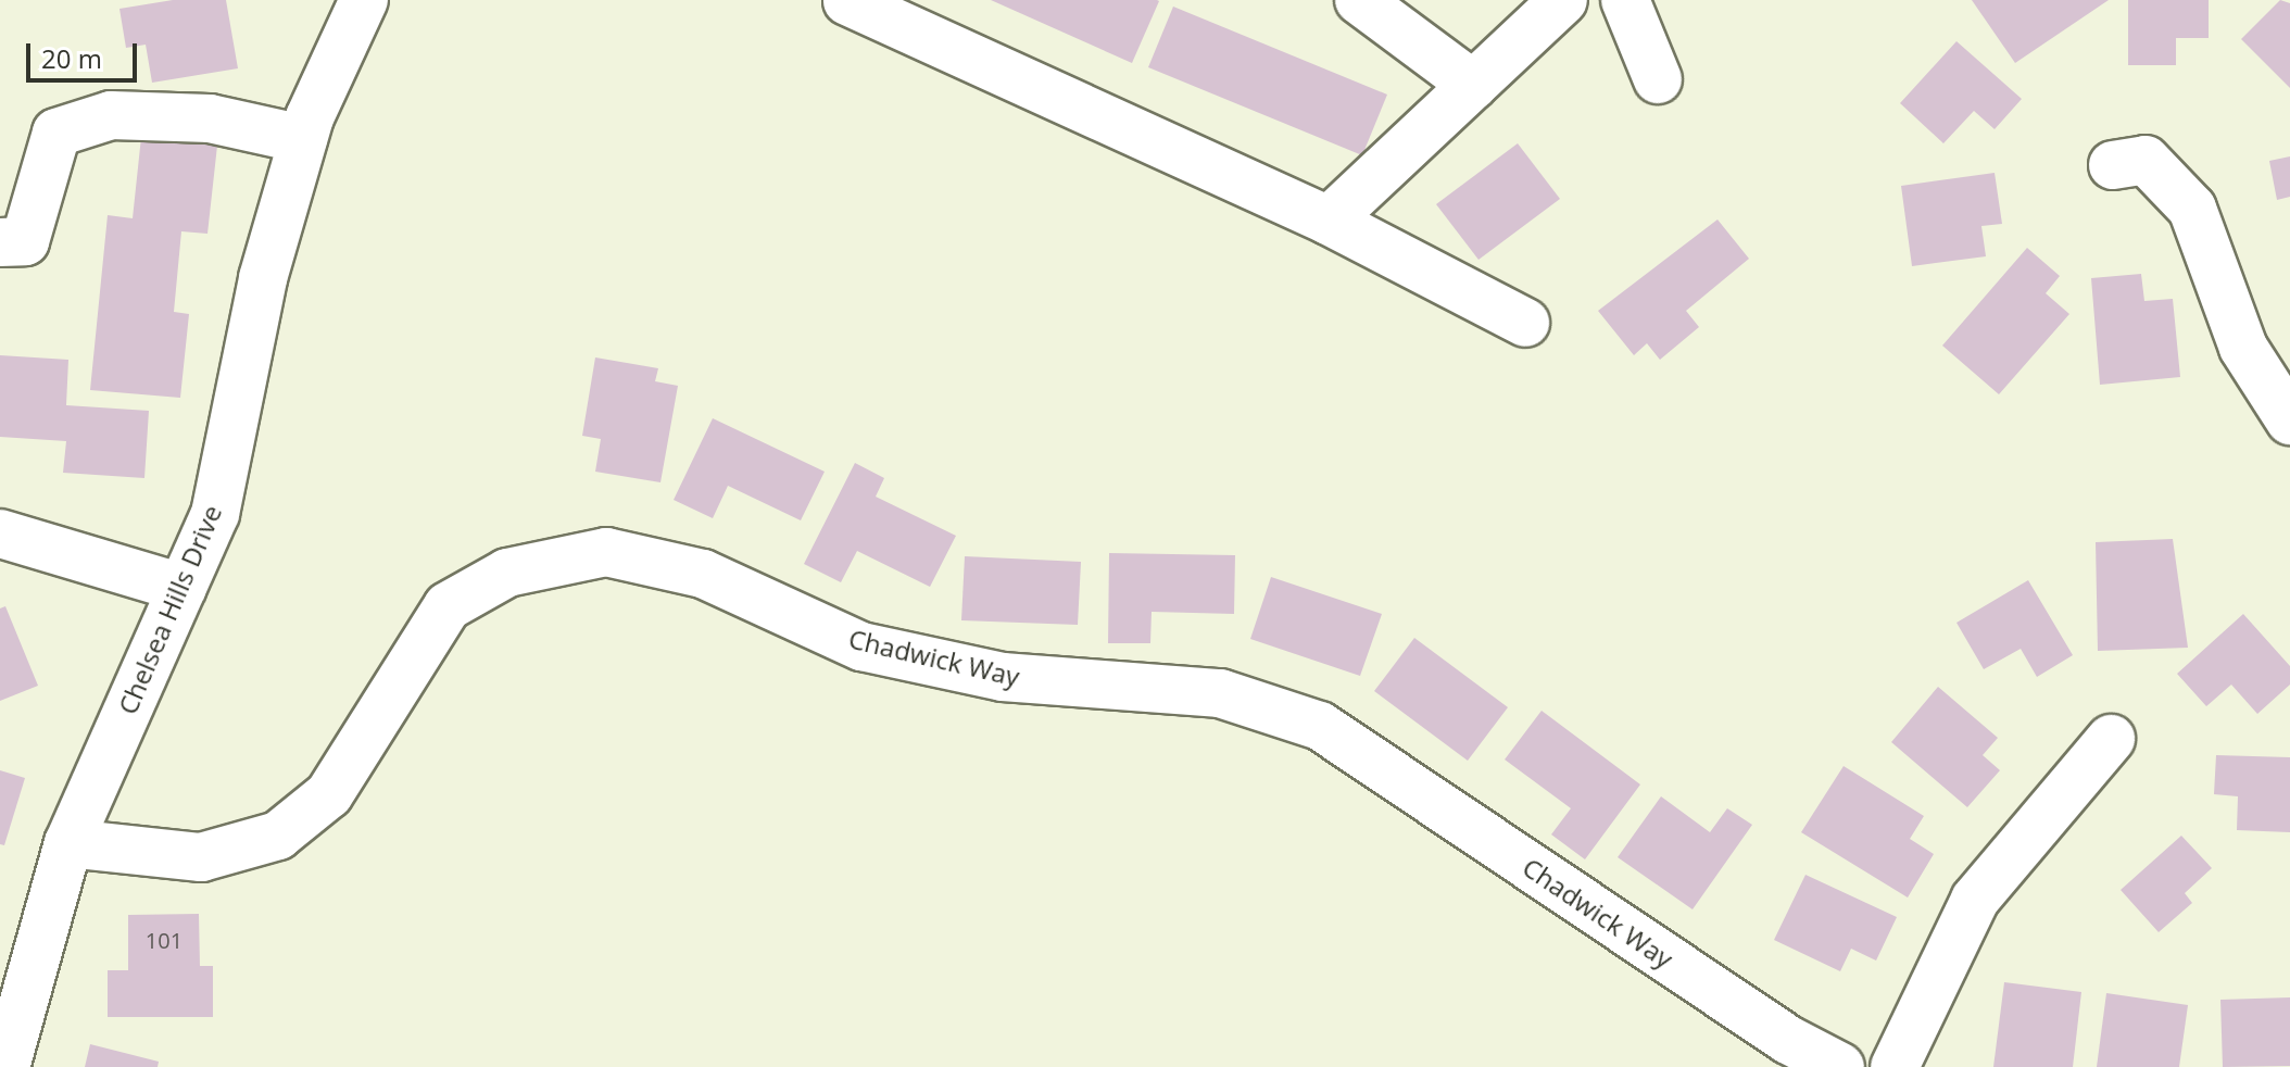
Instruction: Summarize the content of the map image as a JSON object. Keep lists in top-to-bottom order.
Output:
{
  "streets": {
    "street": ["Chelsea Hills Drive", "Chadwick Way"]
  },
  "crossings": [
    ["Chelsea Hills Drive", "Chadwick Way"]
  ],
  "house_numbers": ["101"],
  "scale_bar": "20 m"
}
